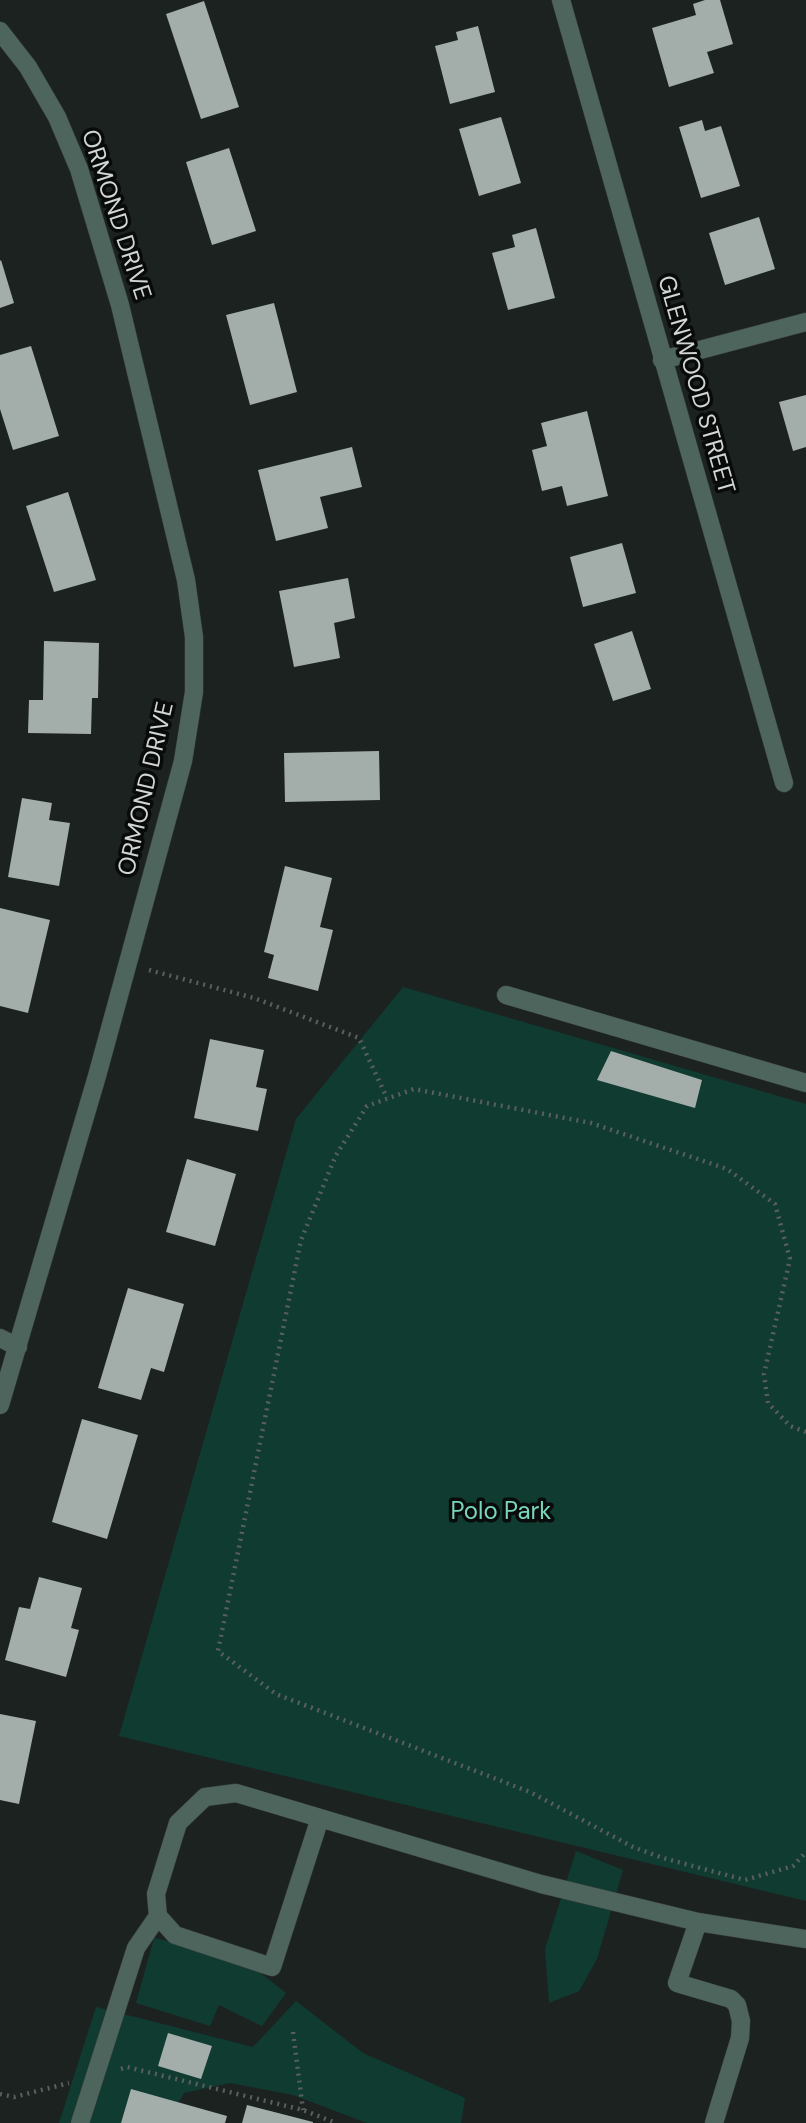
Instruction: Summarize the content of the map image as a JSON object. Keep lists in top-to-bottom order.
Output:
{
  "streets": {
    "street": ["ORMOND DRIVE", "GLENWOOD STREET"]
  },
  "parks": ["Polo Park"]
}
